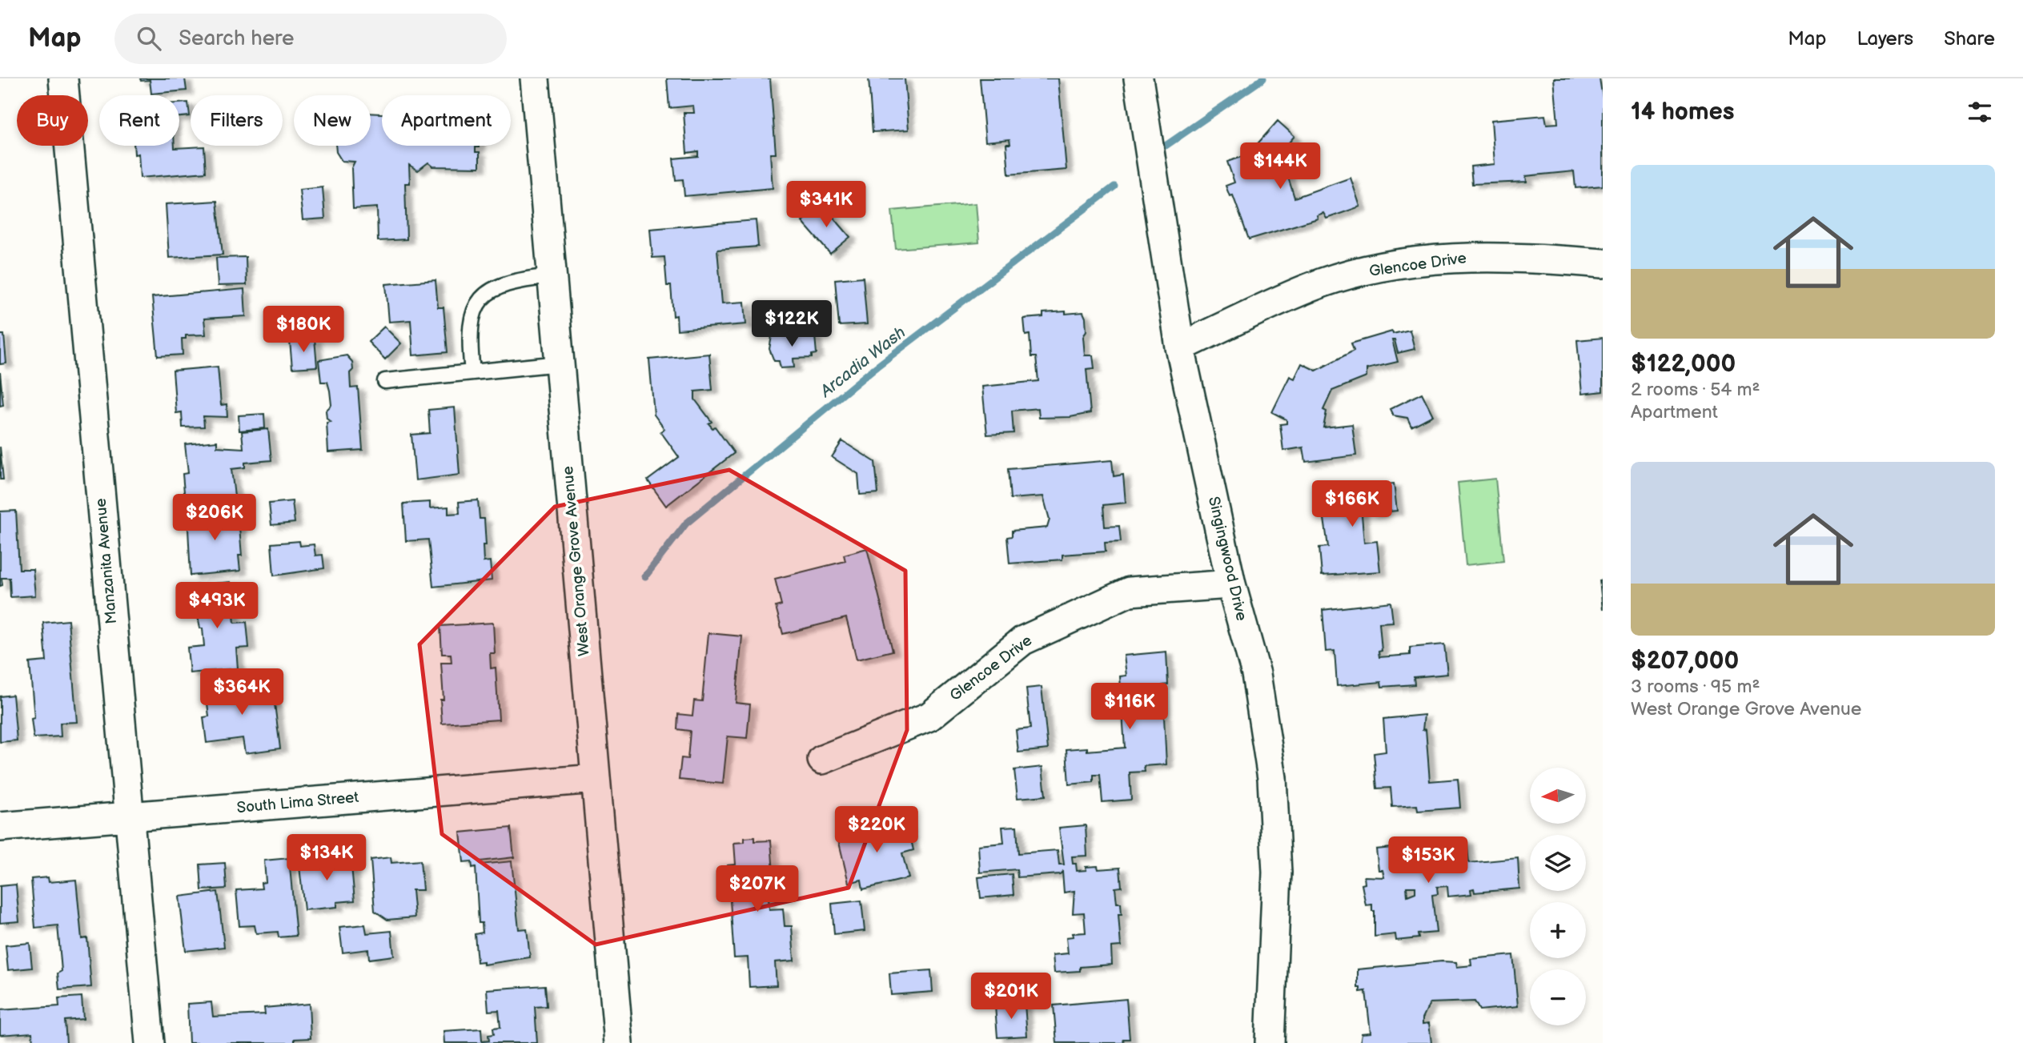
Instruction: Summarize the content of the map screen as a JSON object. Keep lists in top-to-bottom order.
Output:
{
  "streets": {
    "street": [
      "Glencoe Drive",
      "Singingwood Drive",
      "Manzanita Avenue",
      "West Orange Grove Avenue",
      "South Lima Street"
    ]
  },
  "crossings": [
    ["Glencoe Drive", "Singingwood Drive"],
    ["Manzanita Avenue", "South Lima Street"],
    ["West Orange Grove Avenue", "South Lima Street"]
  ],
  "water": ["Arcadia Wash"],
  "north": "left",
  "page": {
    "header": "Map",
    "search": "Search here",
    "nav": ["Map", "Layers", "Share"],
    "heading": "14 homes",
    "chip": [
      "Buy",
      "Rent",
      "Filters",
      "New",
      "Apartment"
    ],
    "price": [
      "$144K",
      "$341K",
      "$122K",
      "$180K",
      "$166K",
      "$206K",
      "$493K",
      "$364K",
      "$116K",
      "$220K",
      "$134K",
      "$153K",
      "$207K",
      "$201K"
    ],
    "list": [
      {
        "name": "$122,000",
        "note": "2 rooms · 54 m² · Apartment"
      },
      {
        "name": "$207,000",
        "note": "3 rooms · 95 m² · West Orange Grove Avenue"
      }
    ],
    "map_buttons": ["+", "−"]
  }
}
